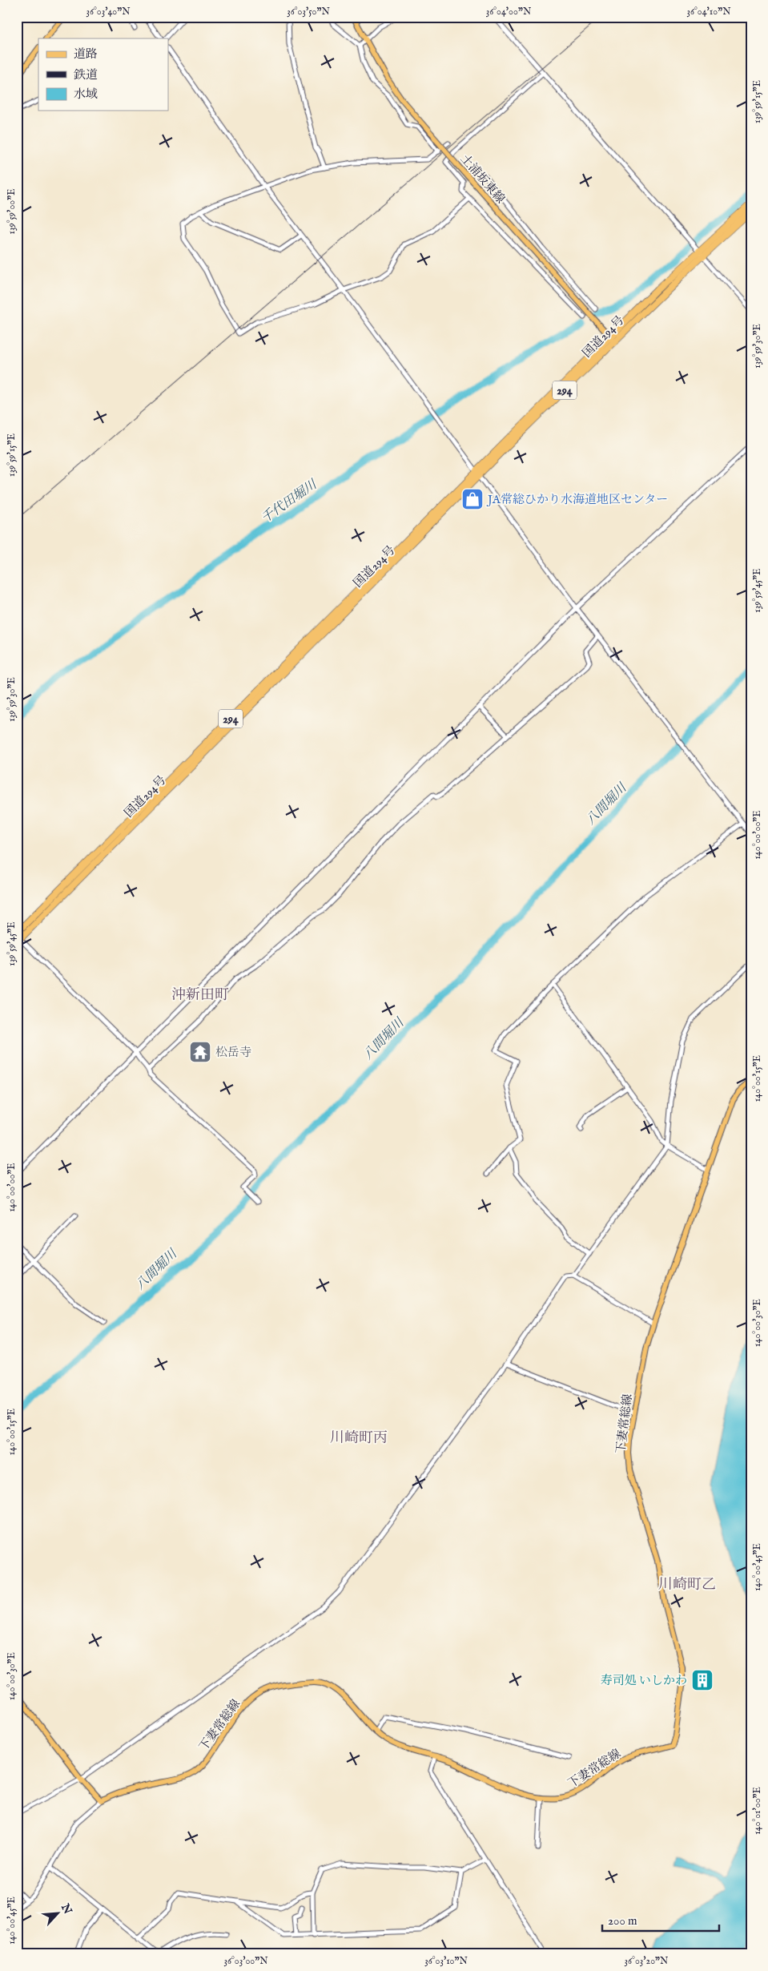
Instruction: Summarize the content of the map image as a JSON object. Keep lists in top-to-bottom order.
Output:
{
  "streets": {
    "highway": ["国道294号", "294"],
    "main road": ["土浦坂東線", "下妻常総線"]
  },
  "crossings": [
    ["土浦坂東線", "国道294号"]
  ],
  "districts": ["沖新田町", "川崎町丙", "川崎町乙"],
  "water": ["千代田堀川", "八間堀川"],
  "places": {
    "shop": ["JA常総ひかり水海道地区センター"],
    "temple": ["松岳寺"],
    "building": ["寿司処 いしかわ"]
  },
  "legend": ["道路", "鉄道", "水域"],
  "scale_bar": "200 m",
  "north": "top right",
  "coordinates": [
    "36°03'40\"N",
    "36°03'50\"N",
    "36°04'00\"N",
    "36°04'10\"N",
    "139°59'15\"E",
    "139°59'00\"E",
    "139°59'30\"E",
    "139°59'45\"E",
    "140°00'00\"E",
    "140°00'15\"E",
    "140°00'30\"E",
    "140°00'45\"E",
    "140°01'00\"E",
    "36°03'00\"N",
    "36°03'10\"N",
    "36°03'20\"N"
  ]
}
